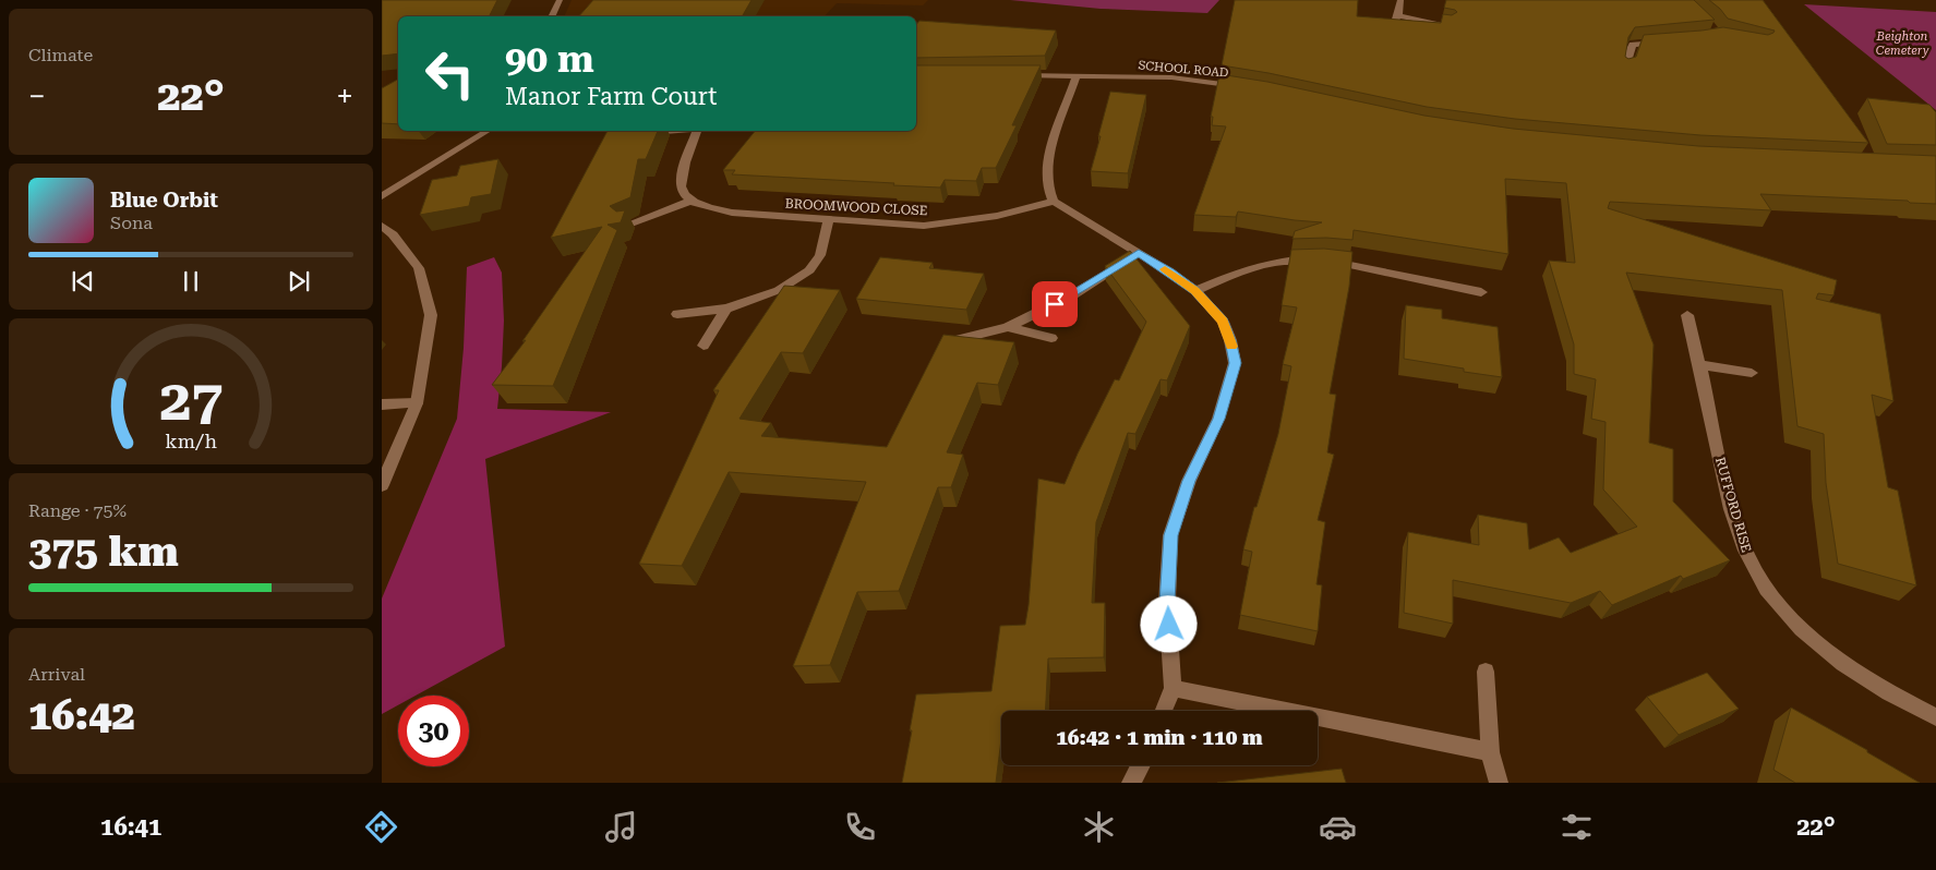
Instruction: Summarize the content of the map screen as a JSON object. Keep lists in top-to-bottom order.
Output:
{
  "streets": {
    "street": ["SCHOOL ROAD", "BROOMWOOD CLOSE", "RUFFORD RISE"]
  },
  "parks": ["Beighton Cemetery"],
  "page": {
    "tile": [
      "Climate",
      ["Range · 75%", "375 km"],
      ["Arrival", "16:42"]
    ],
    "turn": ["90 m", "Manor Farm Court"],
    "heat": ["−", "22°", "+"],
    "song": ["Blue Orbit", "Sona"],
    "limit": "30",
    "trip": "16:42 · 1 min · 110 m",
    "tabs": ["16:41", "22°"],
    "gauge": ["27", "km/h"]
  }
}
